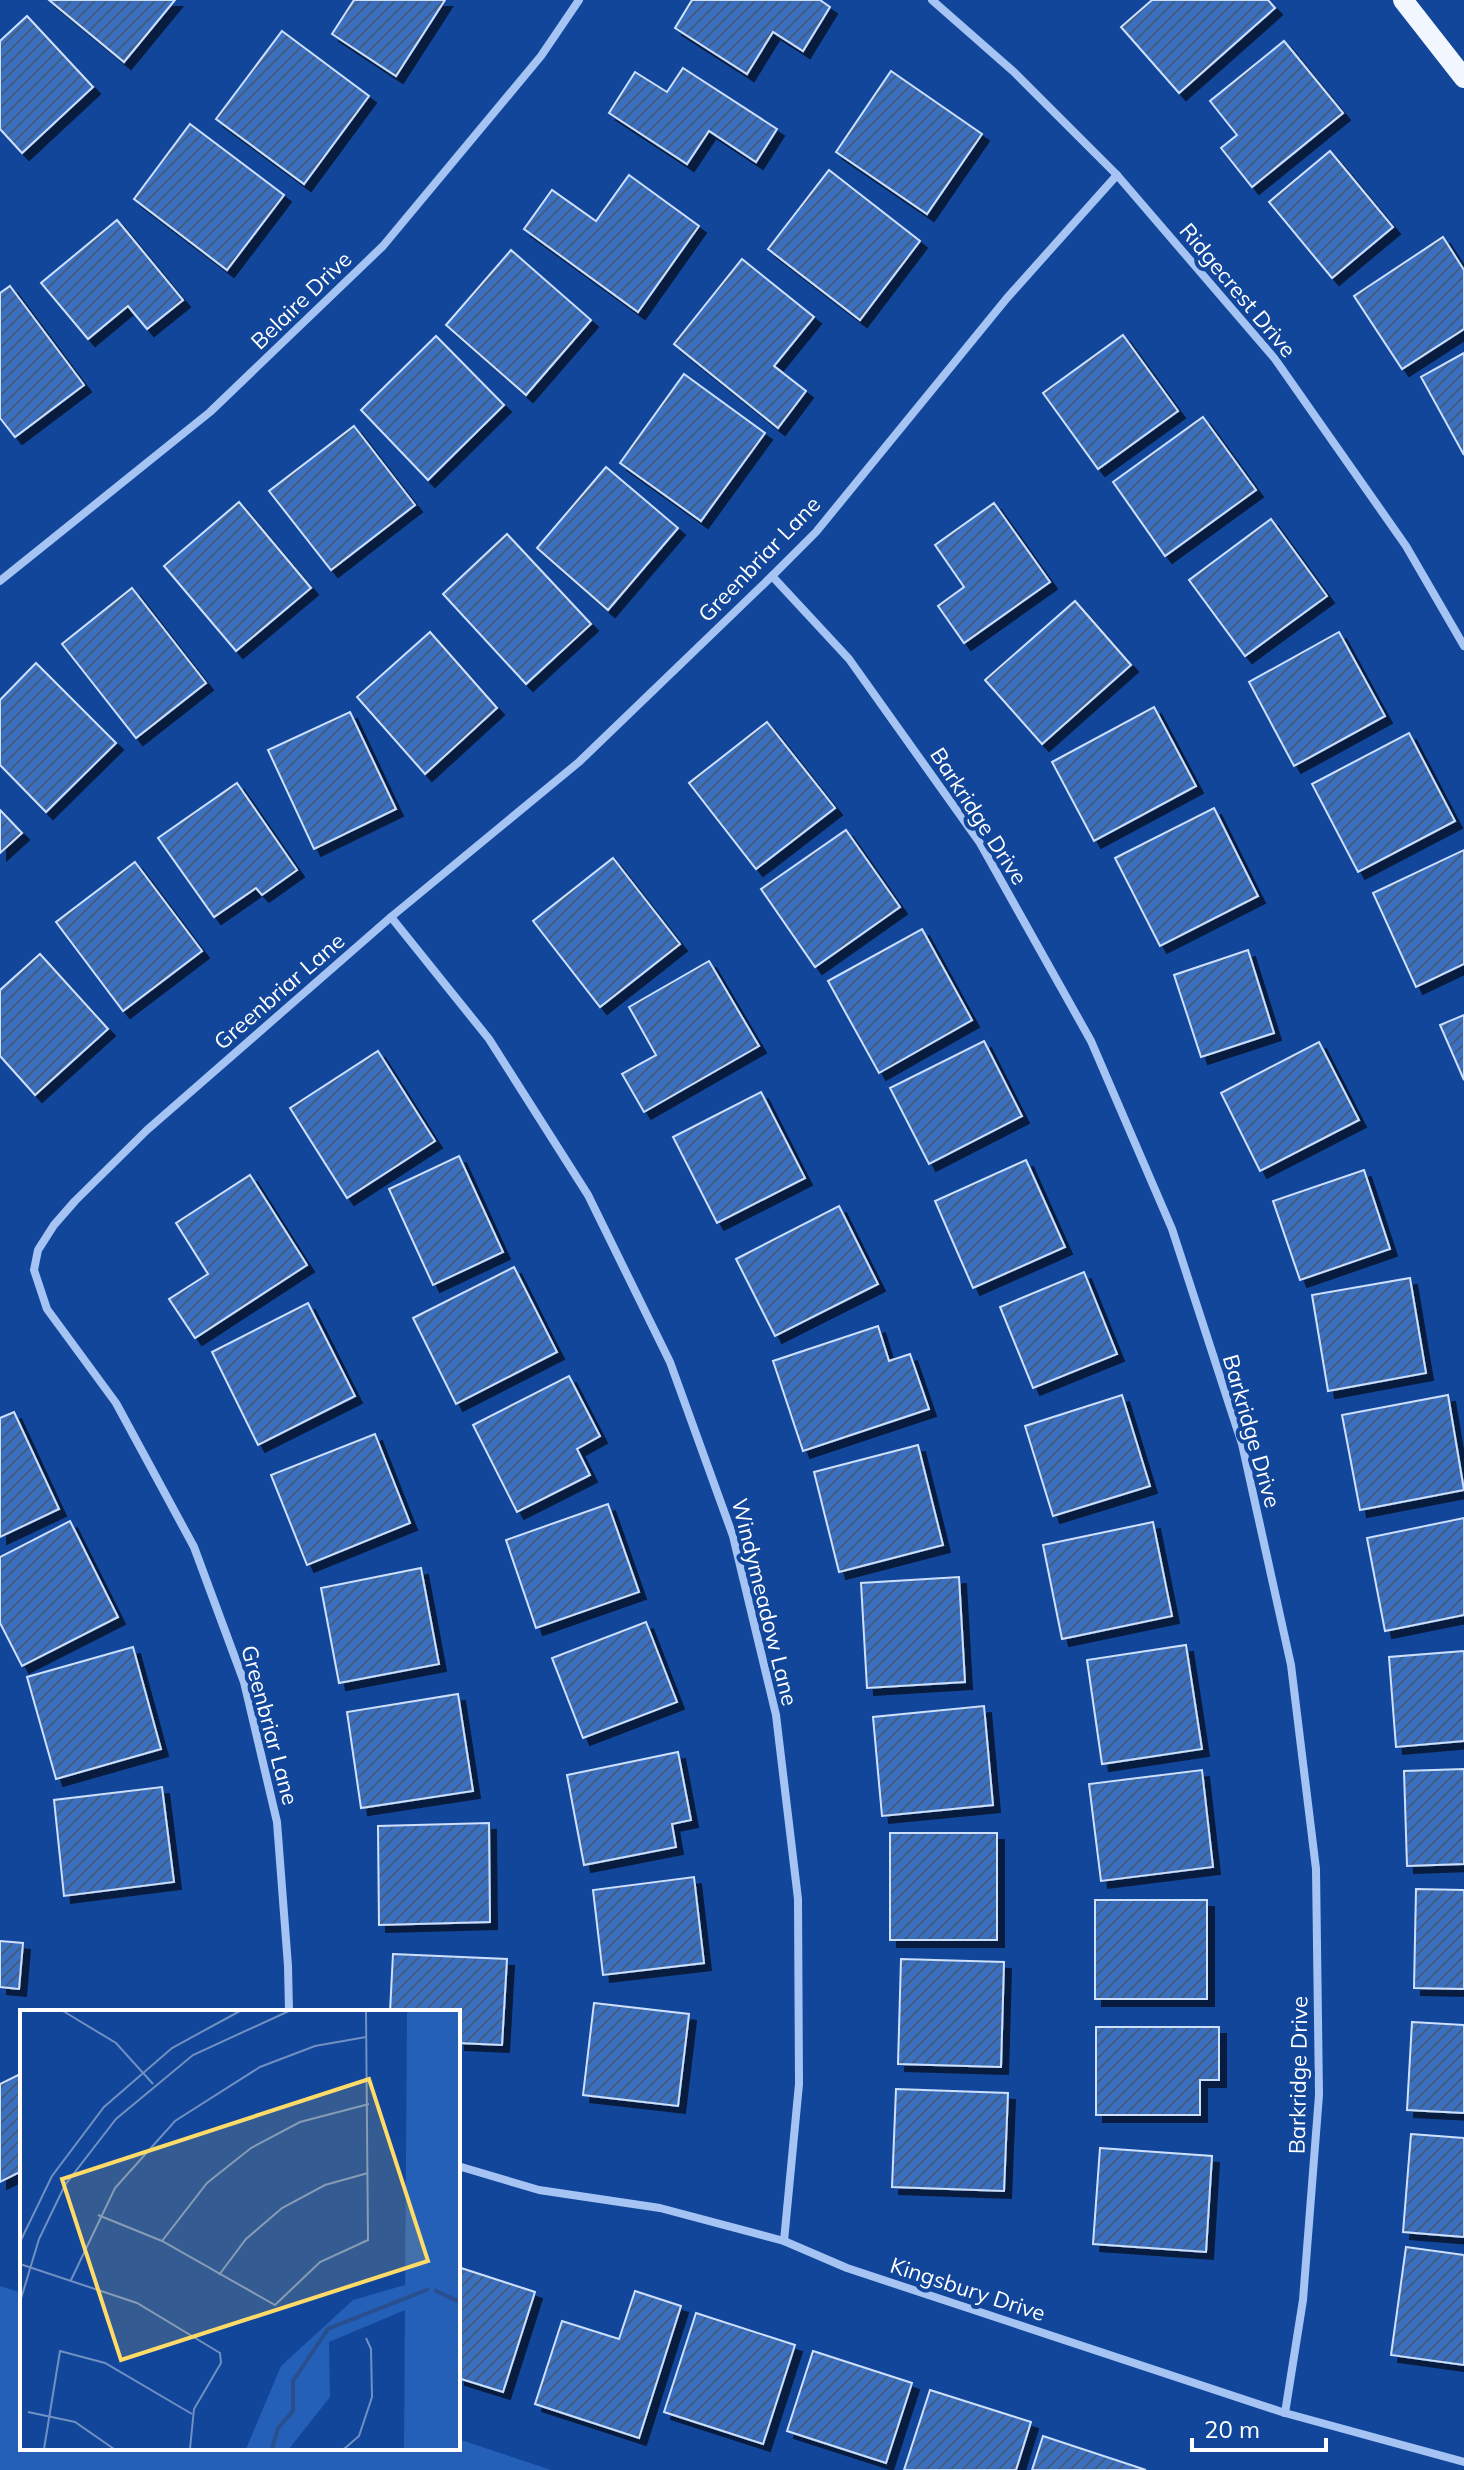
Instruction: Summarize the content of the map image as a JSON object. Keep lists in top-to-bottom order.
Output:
{
  "streets": {
    "street": [
      "Ridgecrest Drive",
      "Belaire Drive",
      "Greenbriar Lane",
      "Barkridge Drive",
      "Windymeadow Lane",
      "Kingsbury Drive"
    ]
  },
  "crossings": [
    ["Ridgecrest Drive", "Greenbriar Lane"],
    ["Greenbriar Lane", "Barkridge Drive"],
    ["Greenbriar Lane", "Windymeadow Lane"],
    ["Barkridge Drive", "Kingsbury Drive"],
    ["Windymeadow Lane", "Kingsbury Drive"]
  ],
  "scale_bar": "20 m"
}
